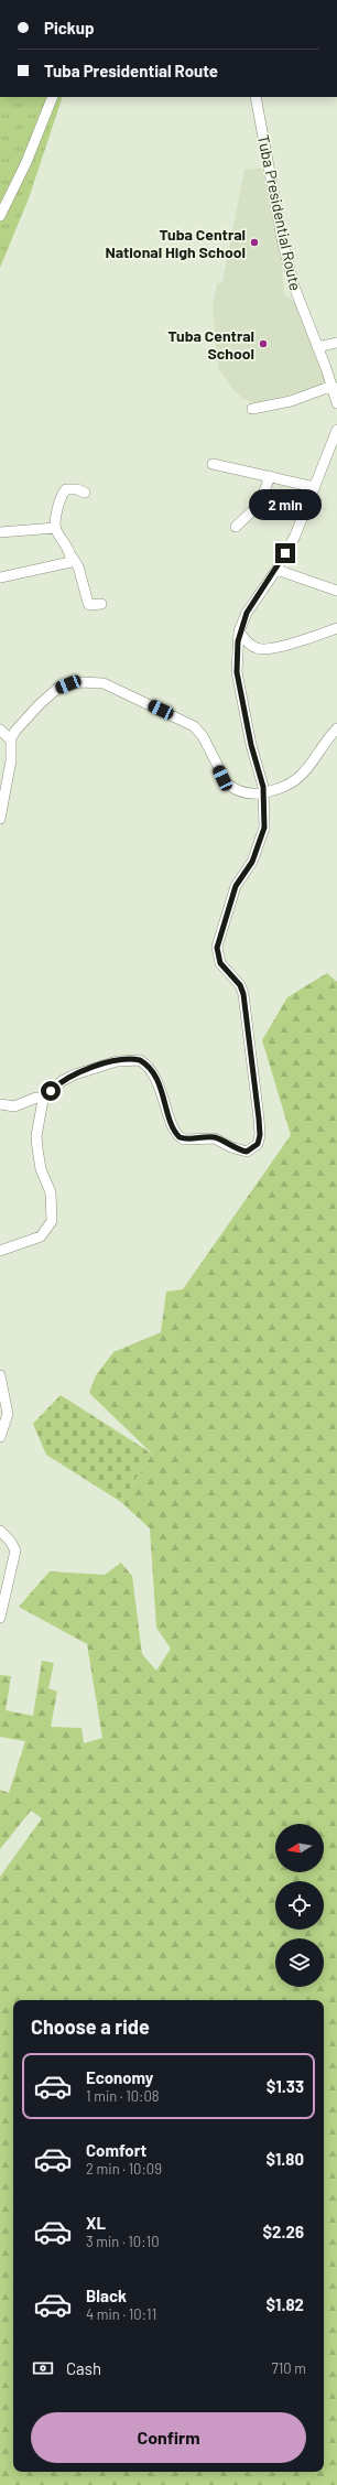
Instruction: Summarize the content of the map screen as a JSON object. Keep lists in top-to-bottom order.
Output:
{
  "streets": {
    "street": ["Tuba Presidential Route"]
  },
  "places": ["Tuba Central National High School", "Tuba Central School"],
  "north": "left",
  "page": {
    "banner": ["Pickup", "Tuba Presidential Route"],
    "bubble": "2 min",
    "heading": "Choose a ride",
    "list": [
      {
        "name": "Economy",
        "note": "1 min · 10:08",
        "value": "$1.33"
      },
      {
        "name": "Comfort",
        "note": "2 min · 10:09",
        "value": "$1.80"
      },
      {
        "name": "XL",
        "note": "3 min · 10:10",
        "value": "$2.26"
      },
      {
        "name": "Black",
        "note": "4 min · 10:11",
        "value": "$1.82"
      }
    ],
    "pay": ["Cash", "710 m"],
    "buttons": "Confirm"
  }
}
